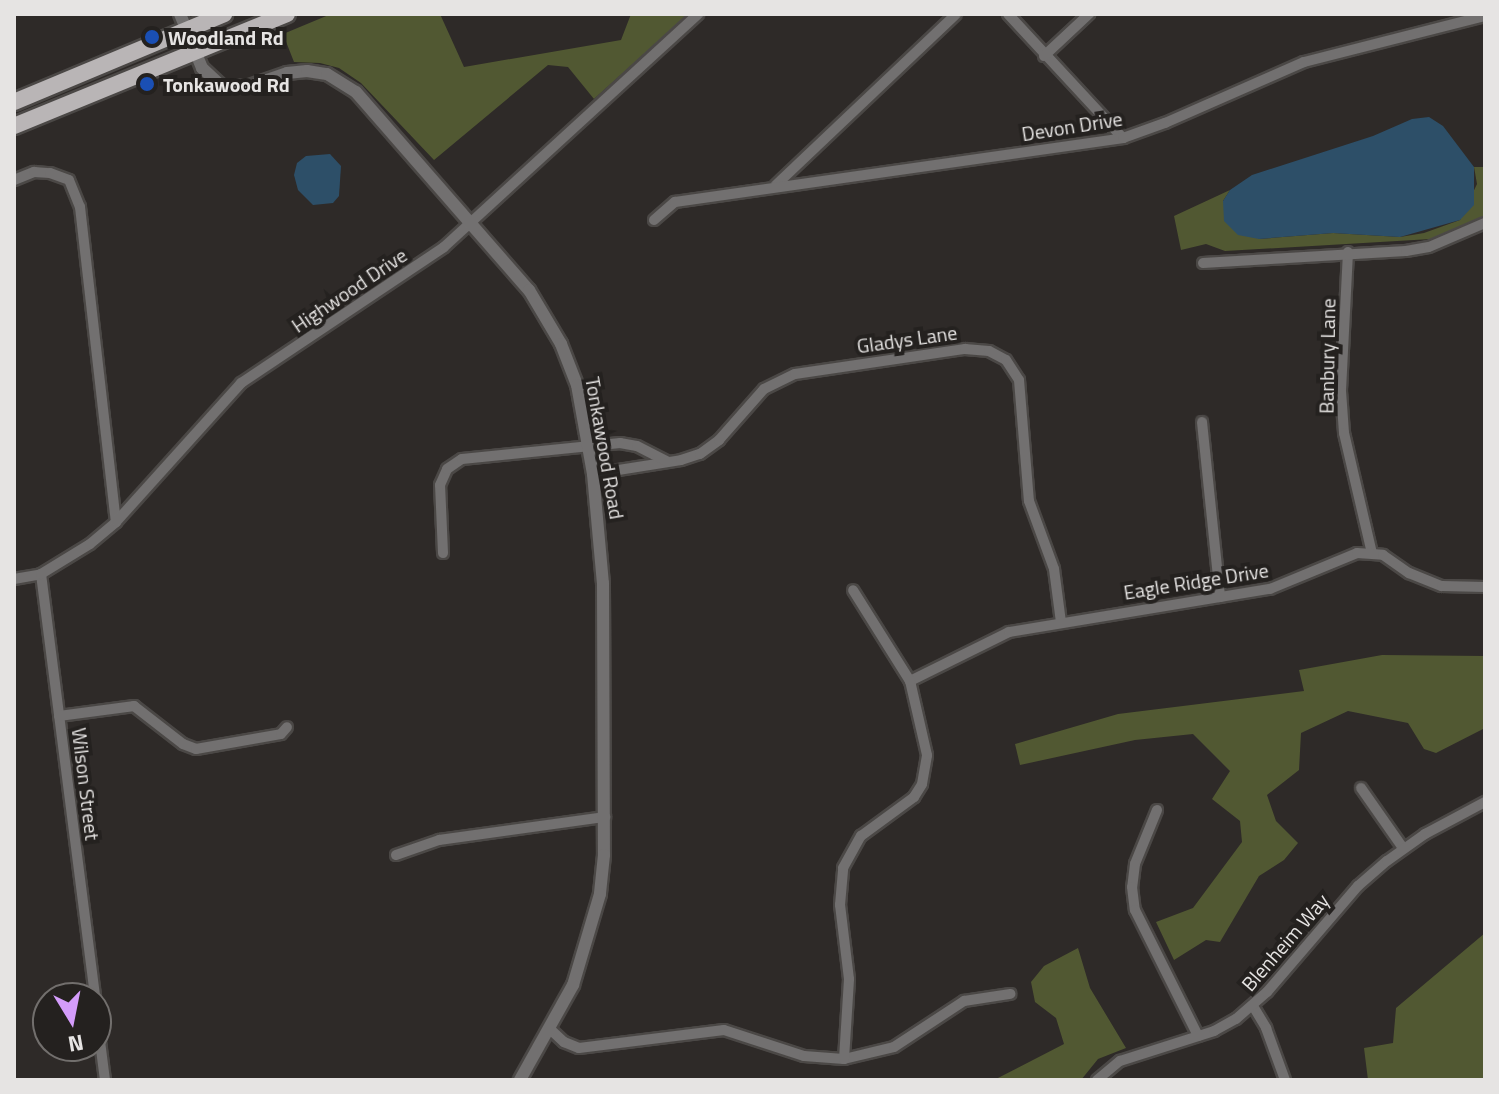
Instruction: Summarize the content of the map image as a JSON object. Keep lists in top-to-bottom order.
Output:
{
  "streets": {
    "street": [
      "Devon Drive",
      "Highwood Drive",
      "Gladys Lane",
      "Banbury Lane",
      "Tonkawood Road",
      "Eagle Ridge Drive",
      "Wilson Street",
      "Blenheim Way"
    ]
  },
  "crossings": [
    ["Highwood Drive", "Tonkawood Road"],
    ["Highwood Drive", "Wilson Street"],
    ["Gladys Lane", "Tonkawood Road"],
    ["Gladys Lane", "Eagle Ridge Drive"],
    ["Banbury Lane", "Eagle Ridge Drive"]
  ],
  "places": ["Woodland Rd", "Tonkawood Rd"],
  "north": "bottom"
}
